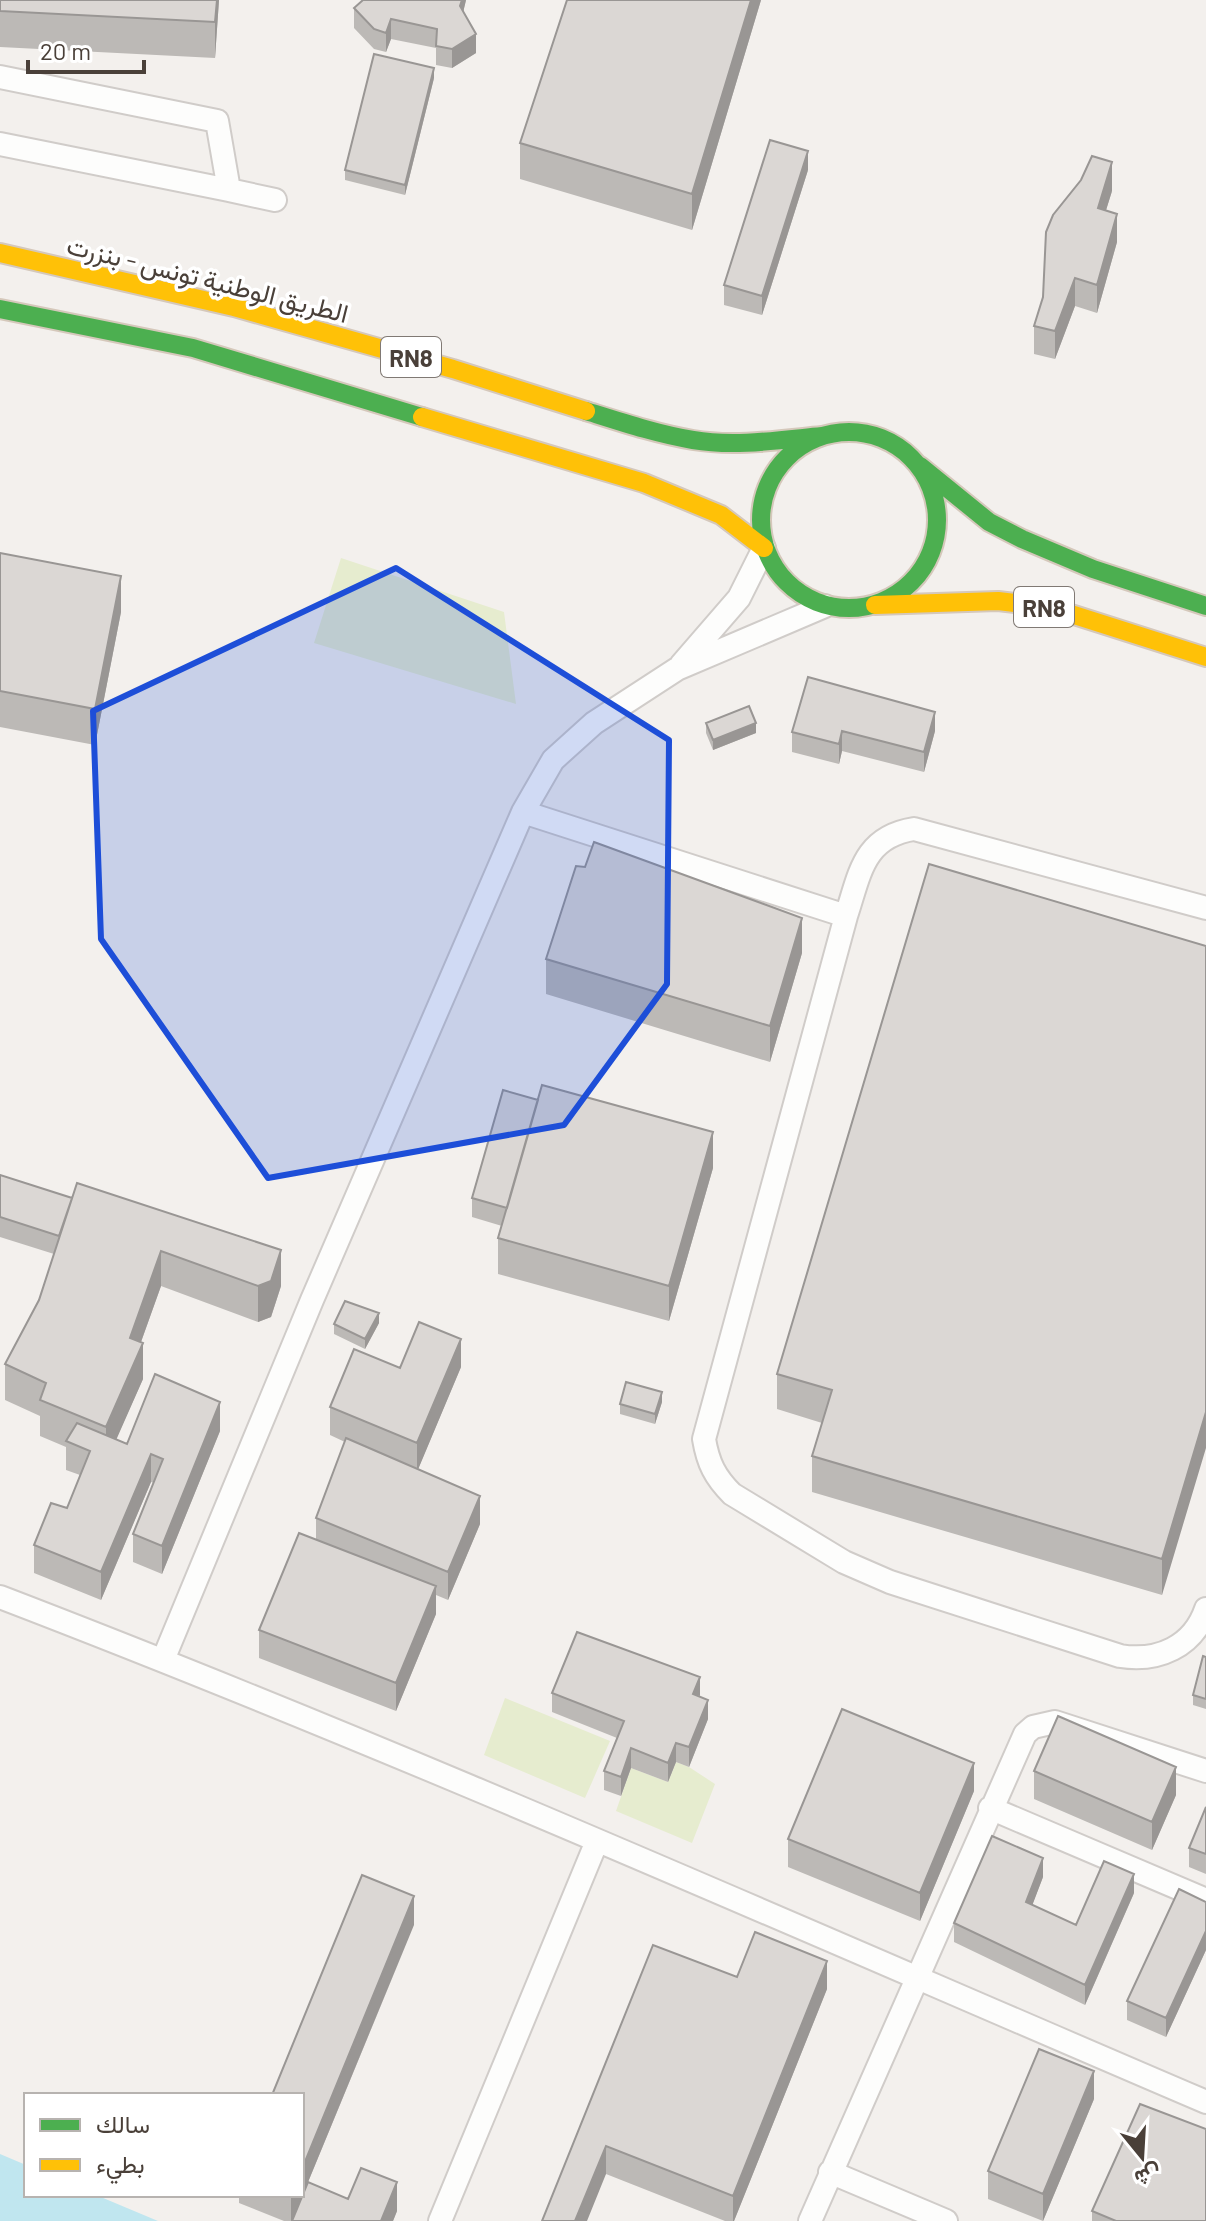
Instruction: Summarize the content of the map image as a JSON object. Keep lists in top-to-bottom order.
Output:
{
  "streets": {
    "main road": ["الطريق الوطنية تونس - بنزرت", "RN8"]
  },
  "crossings": [
    ["الطريق الوطنية تونس - بنزرت", "RN8"]
  ],
  "legend": ["سالك", "بطيء"],
  "scale_bar": "20 m",
  "north": "bottom"
}
